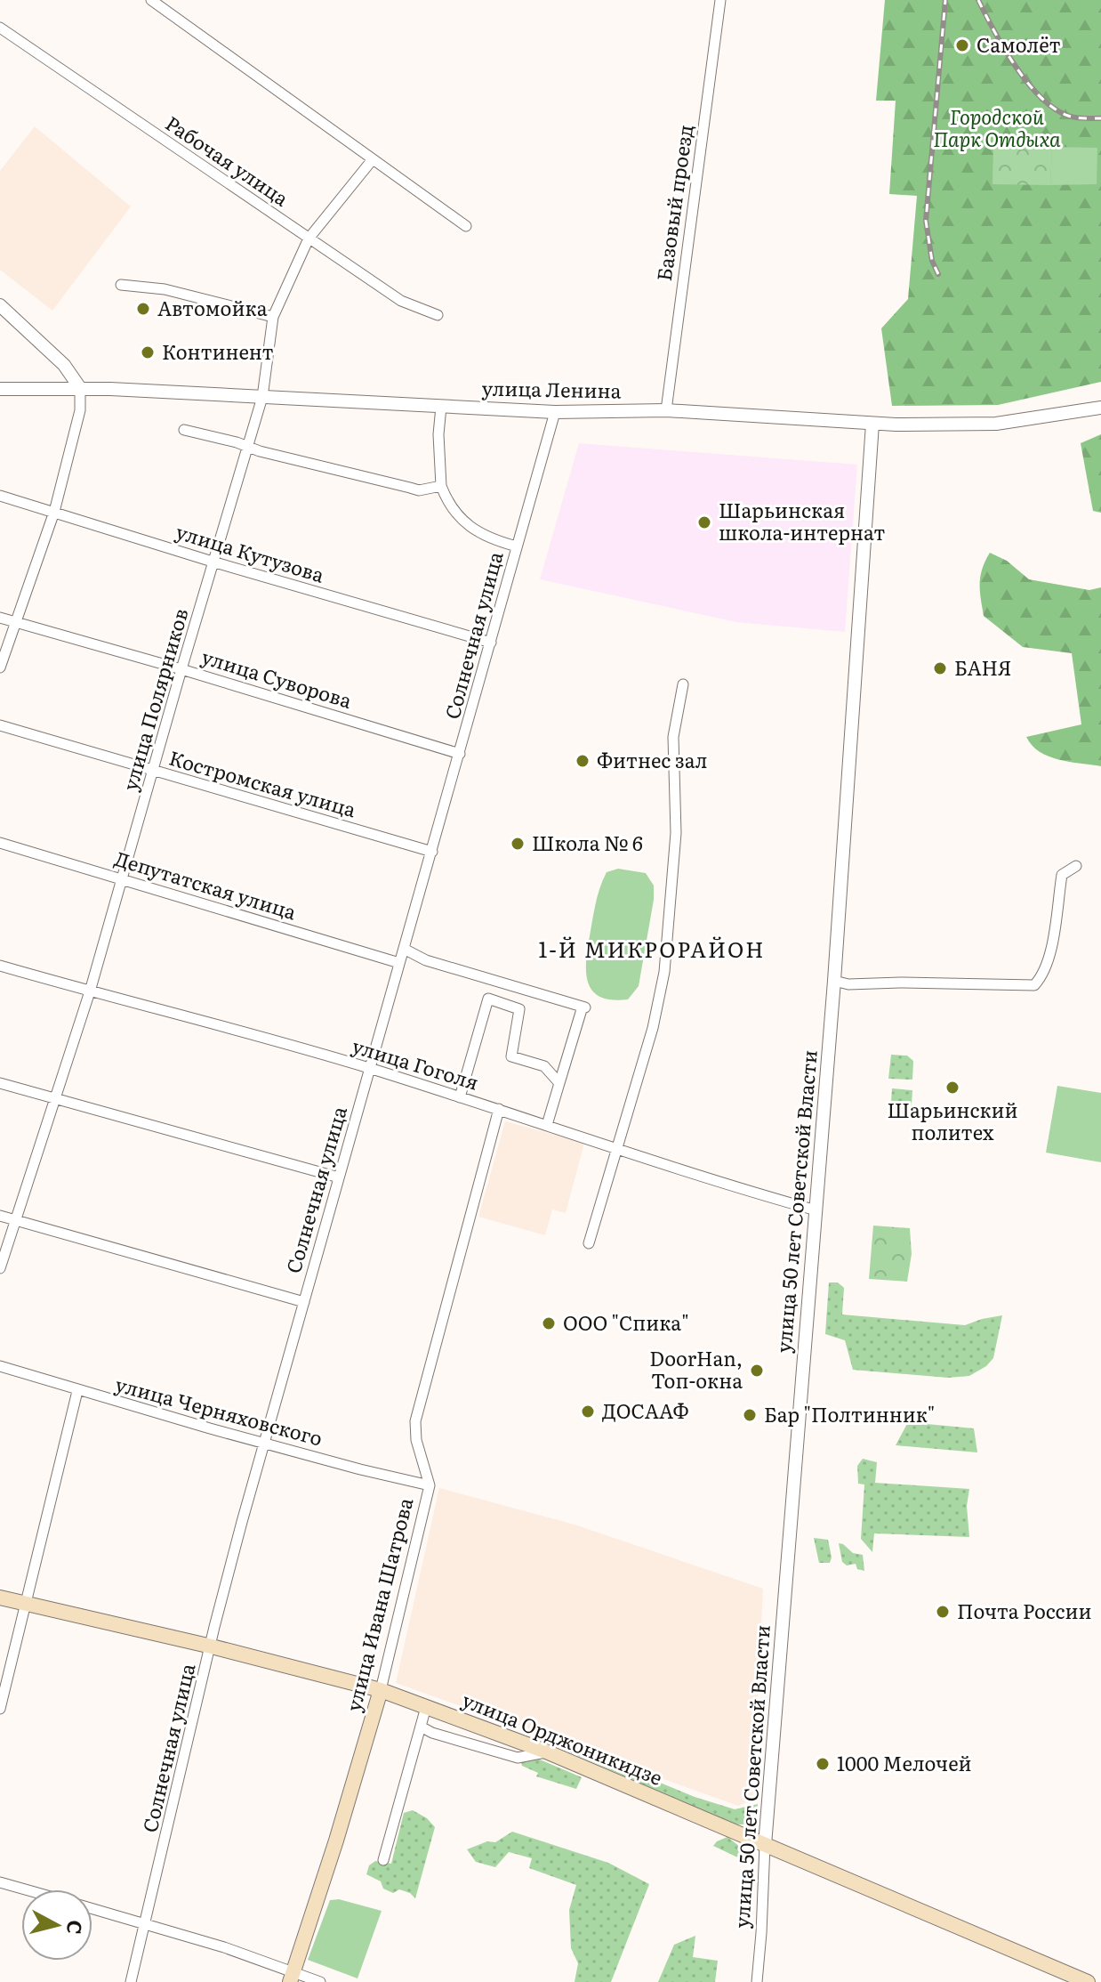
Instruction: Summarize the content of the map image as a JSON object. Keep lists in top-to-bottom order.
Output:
{
  "streets": {
    "main road": ["улица Ивана Шатрова", "улица Орджоникидзе"],
    "street": [
      "Рабочая улица",
      "Базовый проезд",
      "улица Ленина",
      "улица Кутузова",
      "Солнечная улица",
      "улица Суворова",
      "улица Полярников",
      "Костромская улица",
      "Депутатская улица",
      "улица Гоголя",
      "улица 50 лет Советской Власти",
      "улица Черняховского"
    ]
  },
  "crossings": [
    ["Рабочая улица", "улица Полярников"],
    ["Базовый проезд", "улица Ленина"],
    ["улица Ленина", "Солнечная улица"],
    ["улица Ленина", "улица Полярников"],
    ["улица Ленина", "улица 50 лет Советской Власти"],
    ["улица Кутузова", "Солнечная улица"],
    ["улица Кутузова", "улица Полярников"],
    ["Солнечная улица", "улица Суворова"],
    ["Солнечная улица", "Костромская улица"],
    ["Солнечная улица", "Депутатская улица"],
    ["Солнечная улица", "улица Гоголя"],
    ["Солнечная улица", "улица Черняховского"],
    ["Солнечная улица", "улица Орджоникидзе"],
    ["улица Суворова", "улица Полярников"],
    ["улица Полярников", "Костромская улица"],
    ["улица Полярников", "Депутатская улица"],
    ["улица Полярников", "улица Гоголя"],
    ["улица Гоголя", "улица 50 лет Советской Власти"],
    ["улица Гоголя", "улица Ивана Шатрова"],
    ["улица 50 лет Советской Власти", "улица Орджоникидзе"],
    ["улица Черняховского", "улица Ивана Шатрова"],
    ["улица Ивана Шатрова", "улица Орджоникидзе"]
  ],
  "districts": ["1-Й МИКРОРАЙОН"],
  "parks": ["Городской Парк Отдыха"],
  "places": [
    "Самолёт",
    "Автомойка",
    "Континент",
    "Шарьинская школа-интернат",
    "БАНЯ",
    "Фитнес зал",
    "Школа № 6",
    "Шарьинский политех",
    "ООО \"Спика\"",
    "DoorHan, Топ-окна",
    "ДОСААФ",
    "Бар \"Полтинник\"",
    "Почта России",
    "1000 Мелочей"
  ],
  "north": "right"
}
